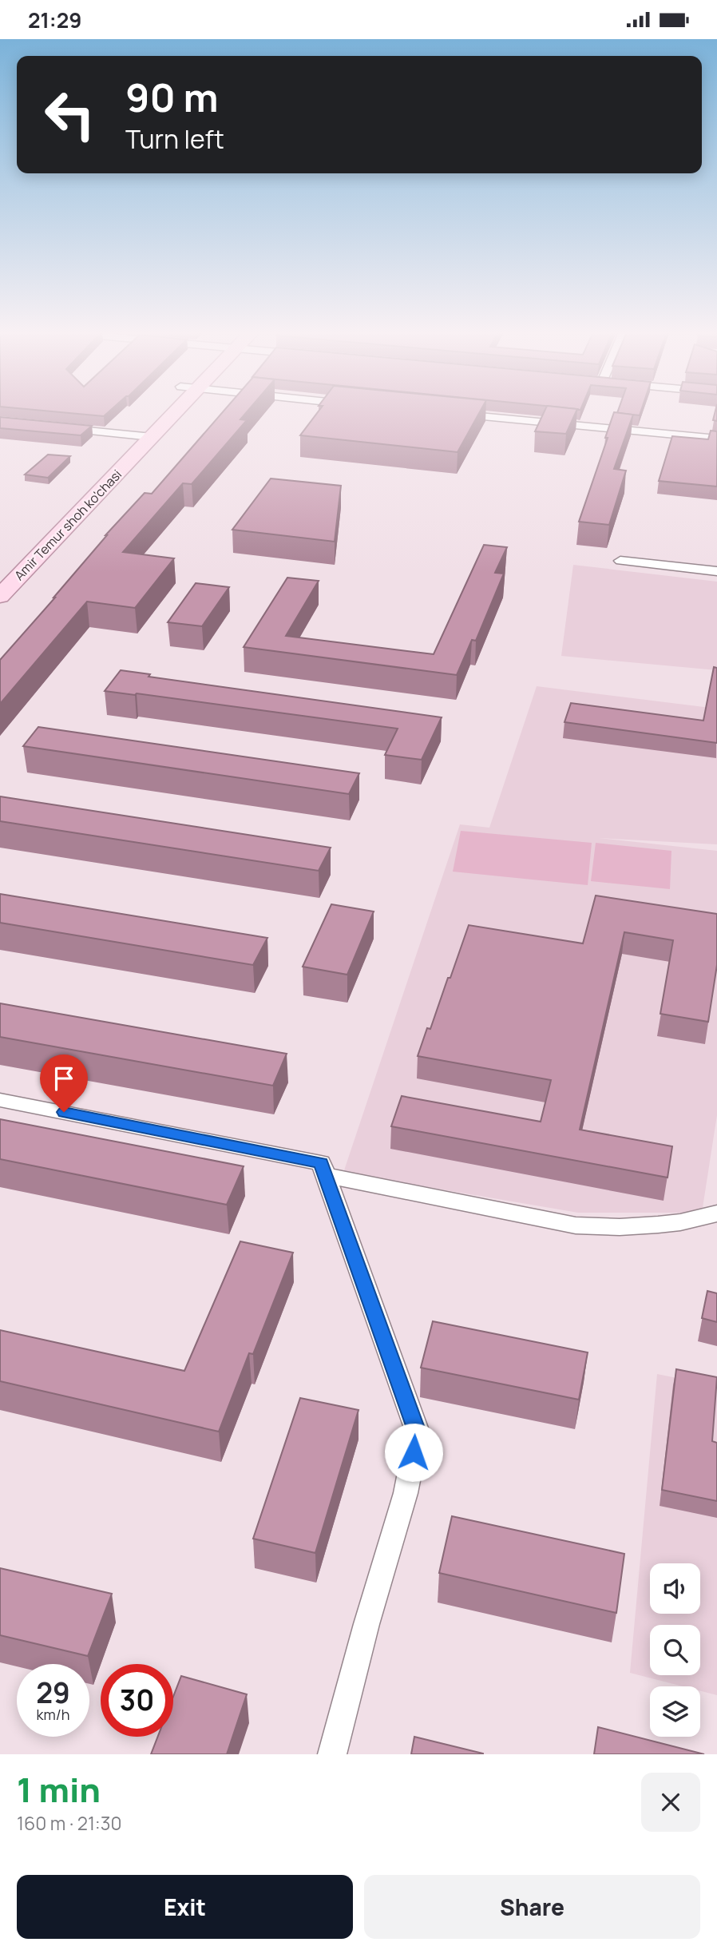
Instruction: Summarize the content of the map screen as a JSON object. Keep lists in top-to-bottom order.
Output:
{
  "streets": {
    "main road": ["Amir Temur shoh ko'chasi"]
  },
  "page": {
    "status": "21:29",
    "turn": ["90 m", "Turn left"],
    "speed": "29 km/h",
    "limit": "30",
    "heading": ["1 min", "160 m · 21:30"],
    "buttons": ["Exit", "Share"]
  }
}
